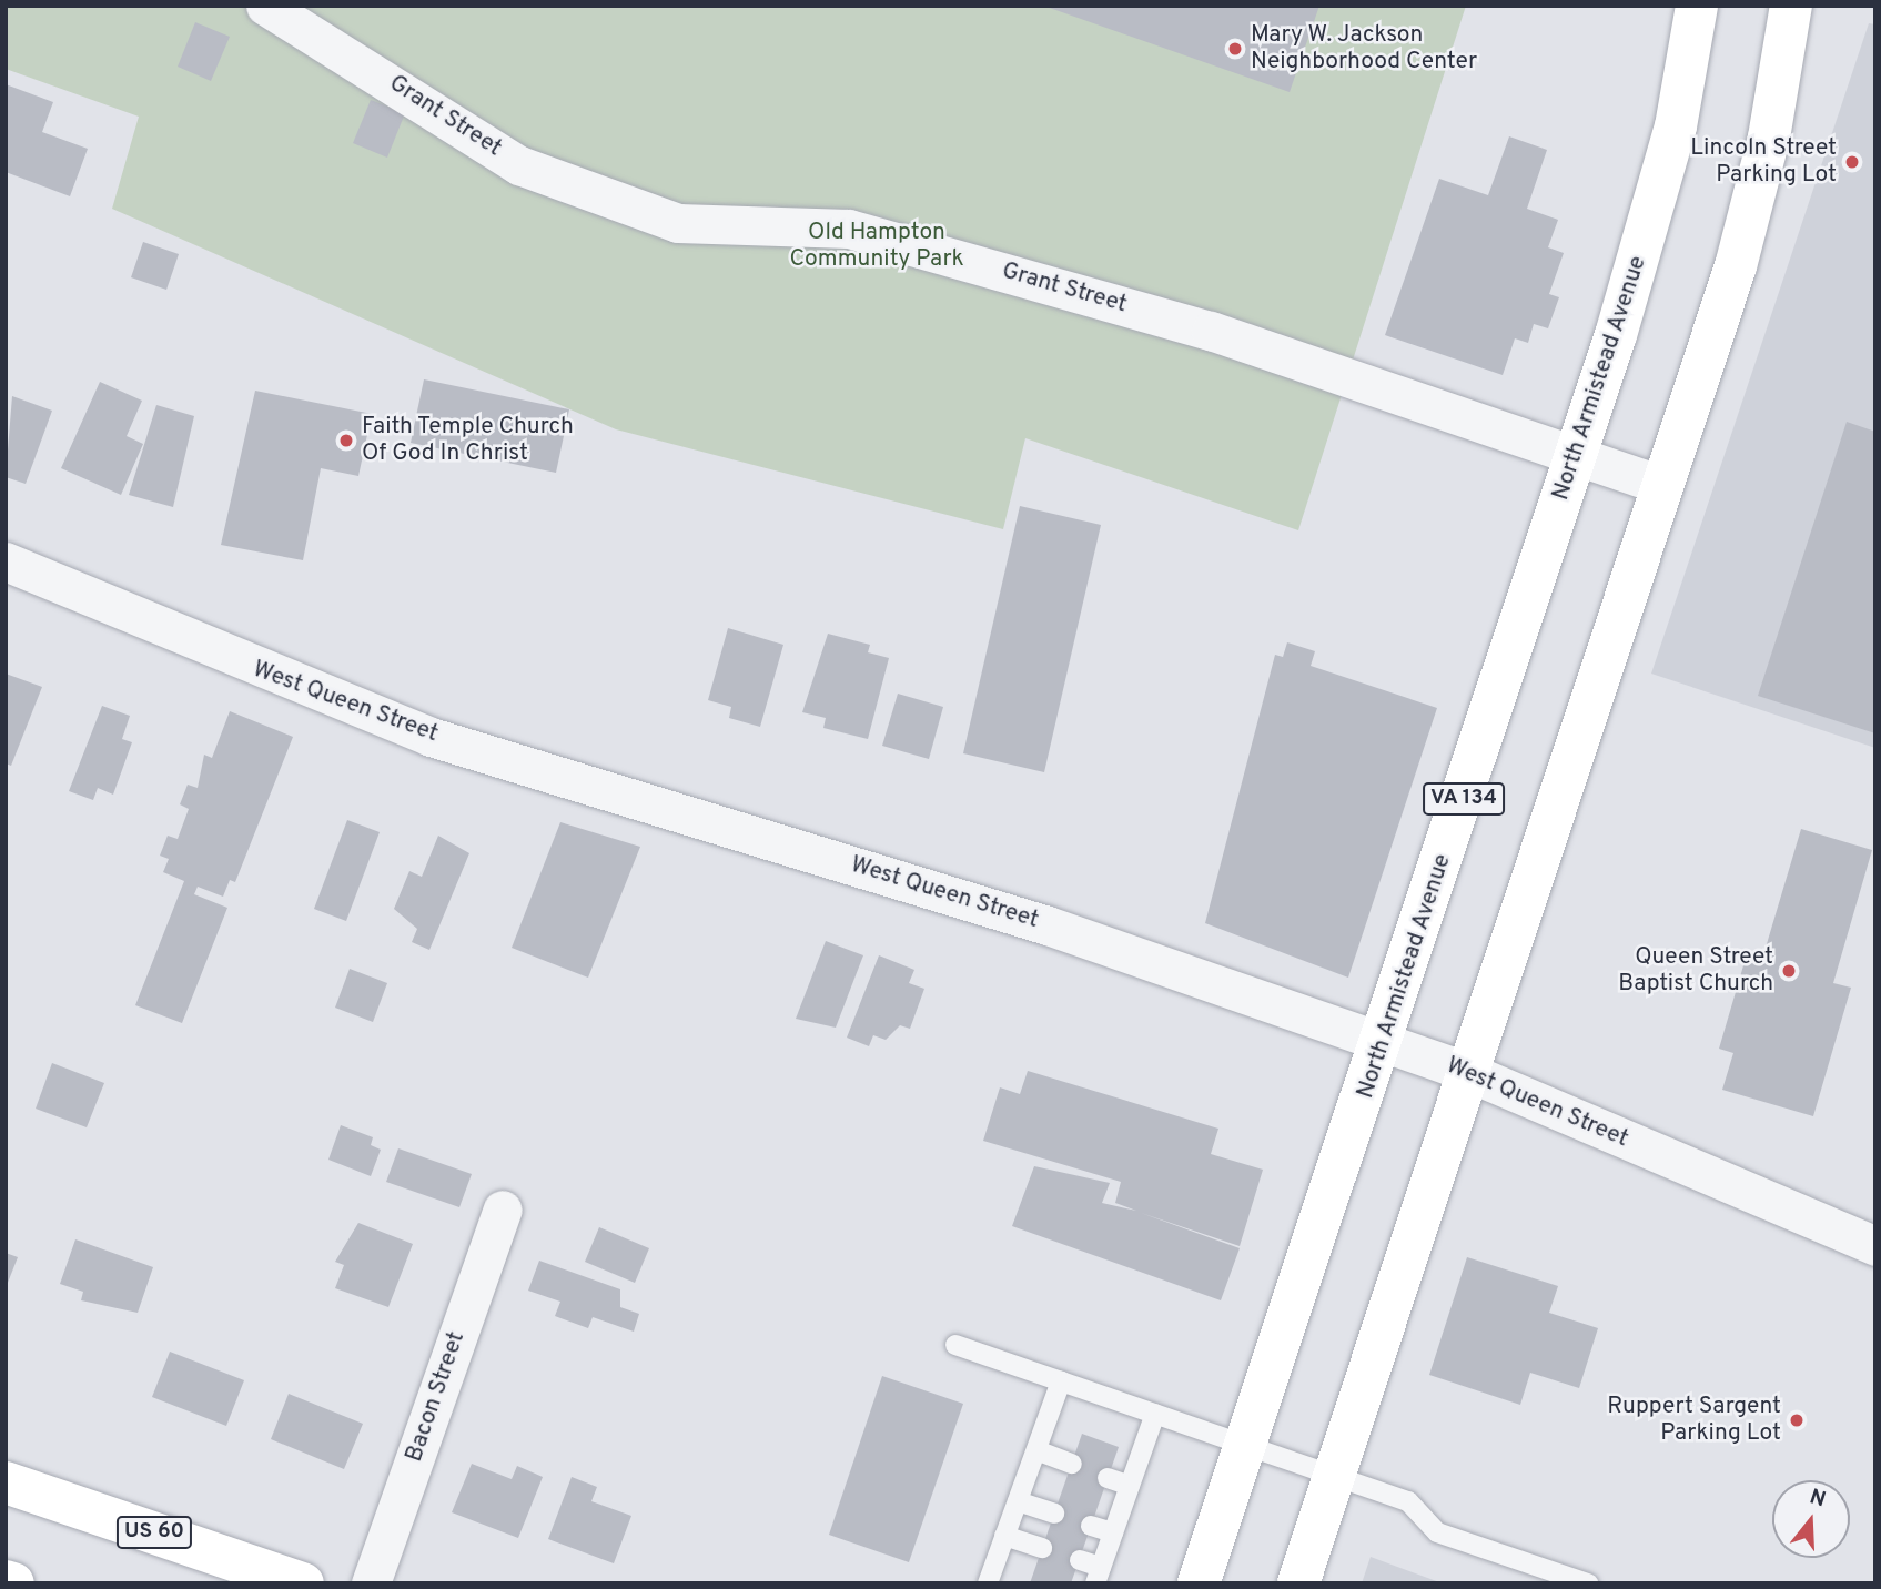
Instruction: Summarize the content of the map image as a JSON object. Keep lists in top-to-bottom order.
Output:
{
  "streets": {
    "main road": ["North Armistead Avenue", "VA 134", "US 60"],
    "street": ["Grant Street", "West Queen Street", "Bacon Street"]
  },
  "crossings": [
    ["Grant Street", "North Armistead Avenue"],
    ["North Armistead Avenue", "West Queen Street"]
  ],
  "parks": ["Old Hampton Community Park"],
  "places": [
    "Mary W. Jackson Neighborhood Center",
    "Lincoln Street Parking Lot",
    "Faith Temple Church Of God In Christ",
    "Queen Street Baptist Church",
    "Ruppert Sargent Parking Lot"
  ],
  "north": "top"
}
